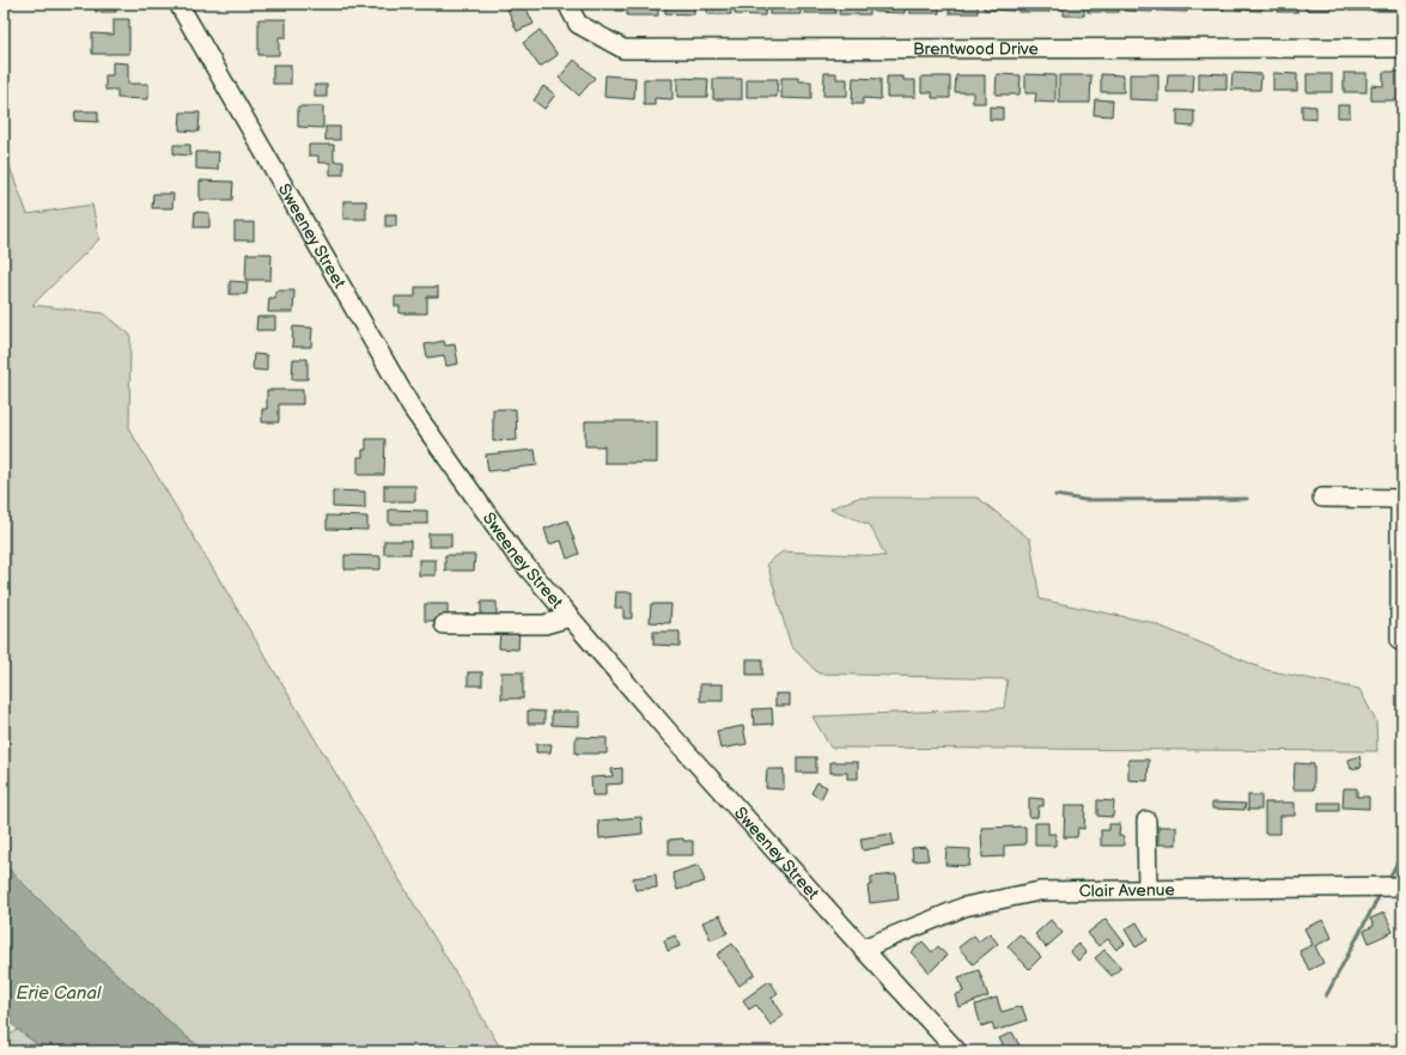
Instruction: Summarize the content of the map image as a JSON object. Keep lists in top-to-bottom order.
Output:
{
  "streets": {
    "street": ["Brentwood Drive", "Sweeney Street", "Clair Avenue"]
  },
  "crossings": [
    ["Sweeney Street", "Clair Avenue"]
  ],
  "water": ["Erie Canal"]
}
